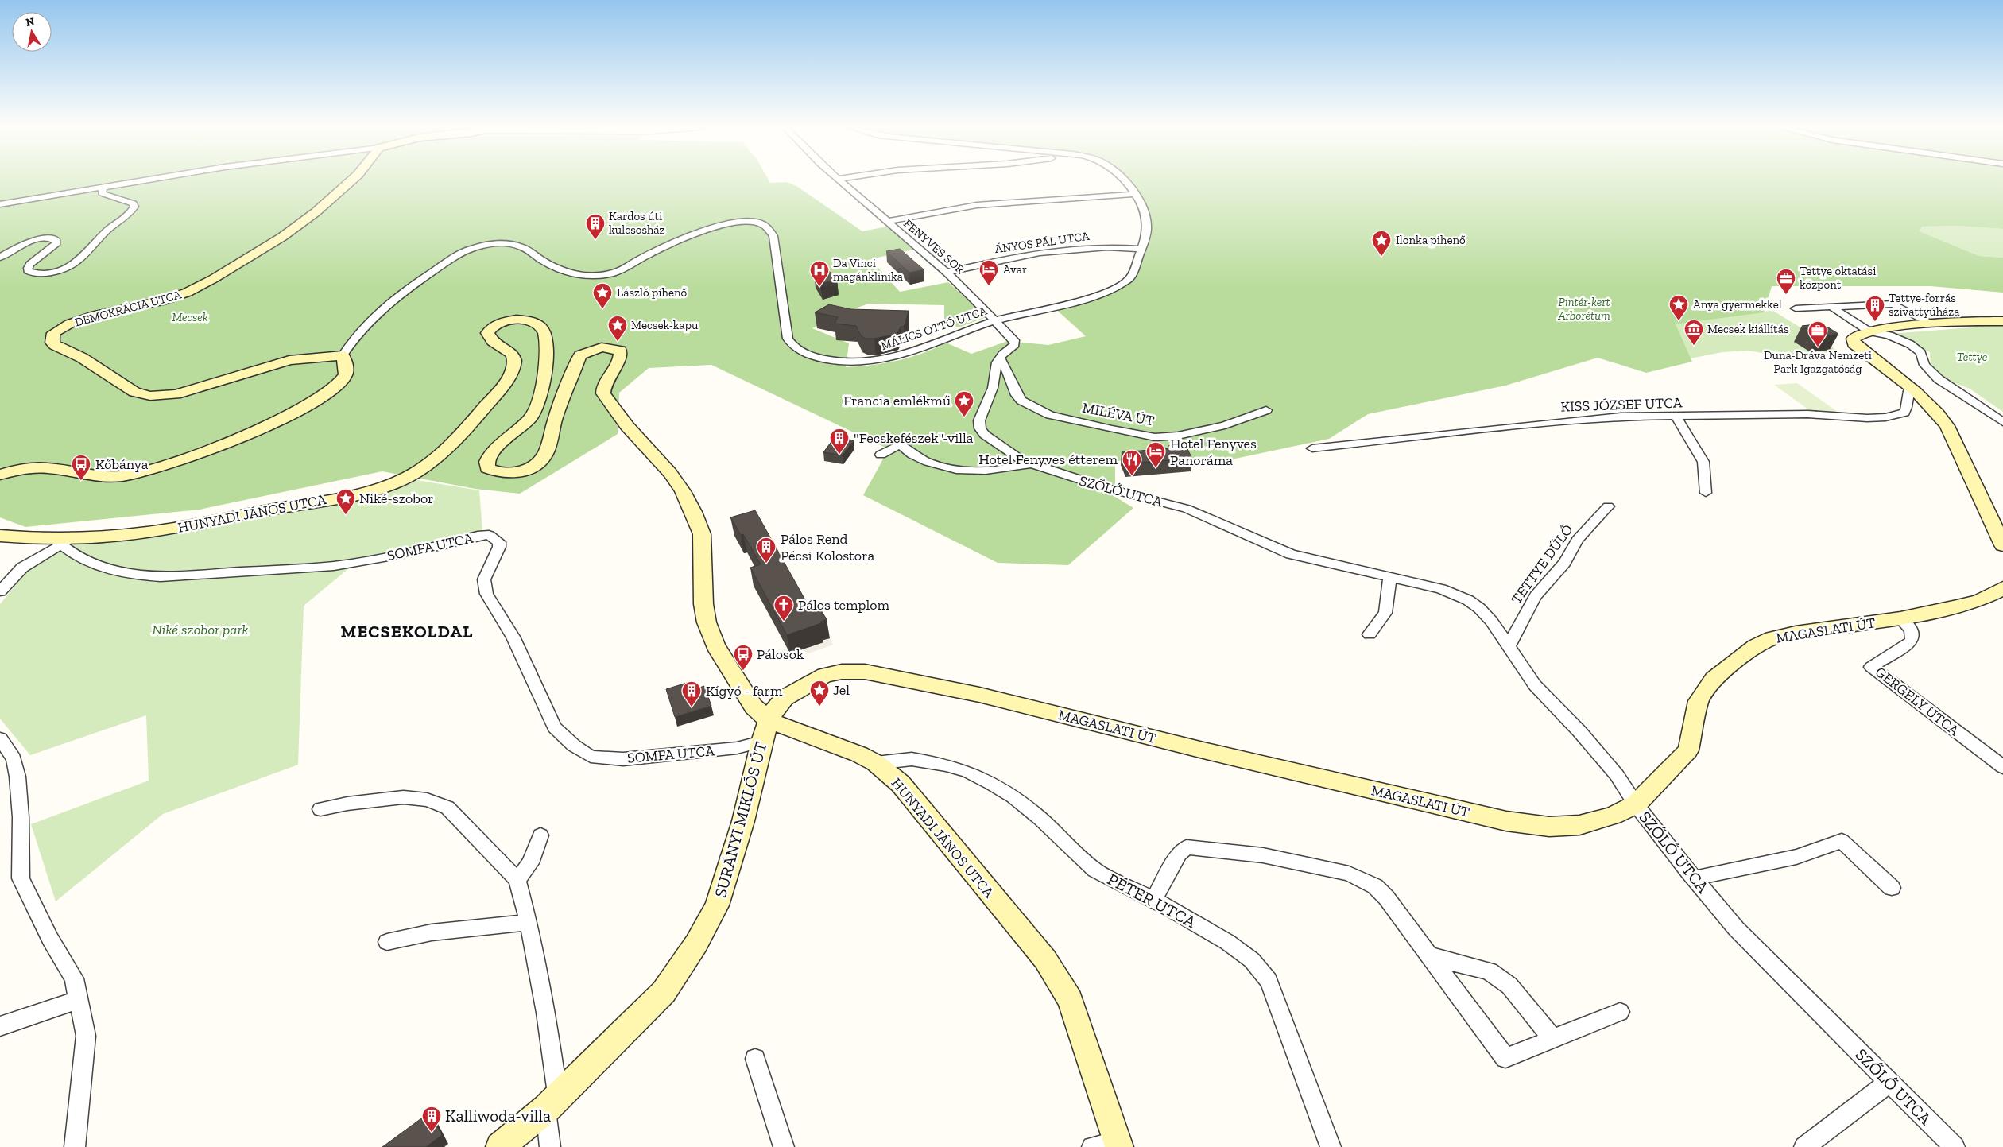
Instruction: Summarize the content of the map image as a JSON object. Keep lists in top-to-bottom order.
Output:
{
  "streets": {
    "street": [
      "ÁNYOS PÁL UTCA",
      "FENYVES SOR",
      "DEMOKRÁCIA UTCA",
      "MÁLICS OTTÓ UTCA",
      "KISS JÓZSEF UTCA",
      "MILÉVA ÚT",
      "SZŐLŐ UTCA",
      "HUNYADI JÁNOS UTCA",
      "SOMFA UTCA",
      "TETTYE DŰLŐ",
      "MAGASLATI ÚT",
      "GERGELY UTCA",
      "SURÁNYI MIKLÓS ÚT",
      "PÉTER UTCA"
    ]
  },
  "crossings": [
    ["ÁNYOS PÁL UTCA", "FENYVES SOR"],
    ["ÁNYOS PÁL UTCA", "MÁLICS OTTÓ UTCA"],
    ["FENYVES SOR", "MÁLICS OTTÓ UTCA"],
    ["FENYVES SOR", "SZŐLŐ UTCA"],
    ["DEMOKRÁCIA UTCA", "MÁLICS OTTÓ UTCA"],
    ["MÁLICS OTTÓ UTCA", "SZŐLŐ UTCA"],
    ["MILÉVA ÚT", "SZŐLŐ UTCA"],
    ["SZŐLŐ UTCA", "TETTYE DŰLŐ"],
    ["SZŐLŐ UTCA", "MAGASLATI ÚT"],
    ["HUNYADI JÁNOS UTCA", "SOMFA UTCA"],
    ["HUNYADI JÁNOS UTCA", "MAGASLATI ÚT"],
    ["HUNYADI JÁNOS UTCA", "SURÁNYI MIKLÓS ÚT"],
    ["HUNYADI JÁNOS UTCA", "PÉTER UTCA"],
    ["SOMFA UTCA", "MAGASLATI ÚT"],
    ["SOMFA UTCA", "SURÁNYI MIKLÓS ÚT"],
    ["MAGASLATI ÚT", "GERGELY UTCA"],
    ["MAGASLATI ÚT", "SURÁNYI MIKLÓS ÚT"]
  ],
  "districts": ["MECSEKOLDAL"],
  "parks": [
    "Pintér-kert Arborétum",
    "Mecsek",
    "Tettye",
    "Niké szobor park"
  ],
  "places": {
    "building": [
      "Kardos úti kulcsosház",
      "Tettye-forrás szivattyúháza",
      "\"Fecskefészek\"-villa",
      "Pálos Rend Pécsi Kolostora",
      "Kígyó - farm",
      "Kalliwoda-villa"
    ],
    "place": [
      "Ilonka pihenő",
      "László pihenő",
      "Anya gyermekkel",
      "Mecsek-kapu",
      "Francia emlékmű",
      "Niké-szobor",
      "Jel"
    ],
    "hotel": ["Avar", "Hotel Fenyves Panoráma"],
    "hospital": ["Da Vinci magánklinika"],
    "office": ["Tettye oktatási központ", "Duna-Dráva Nemzeti Park Igazgatóság"],
    "museum": ["Mecsek kiállítás"],
    "restaurant": ["Hotel Fenyves étterem"],
    "bus stop": ["Kőbánya", "Pálosok"],
    "church": ["Pálos templom"]
  },
  "north": "top"
}
